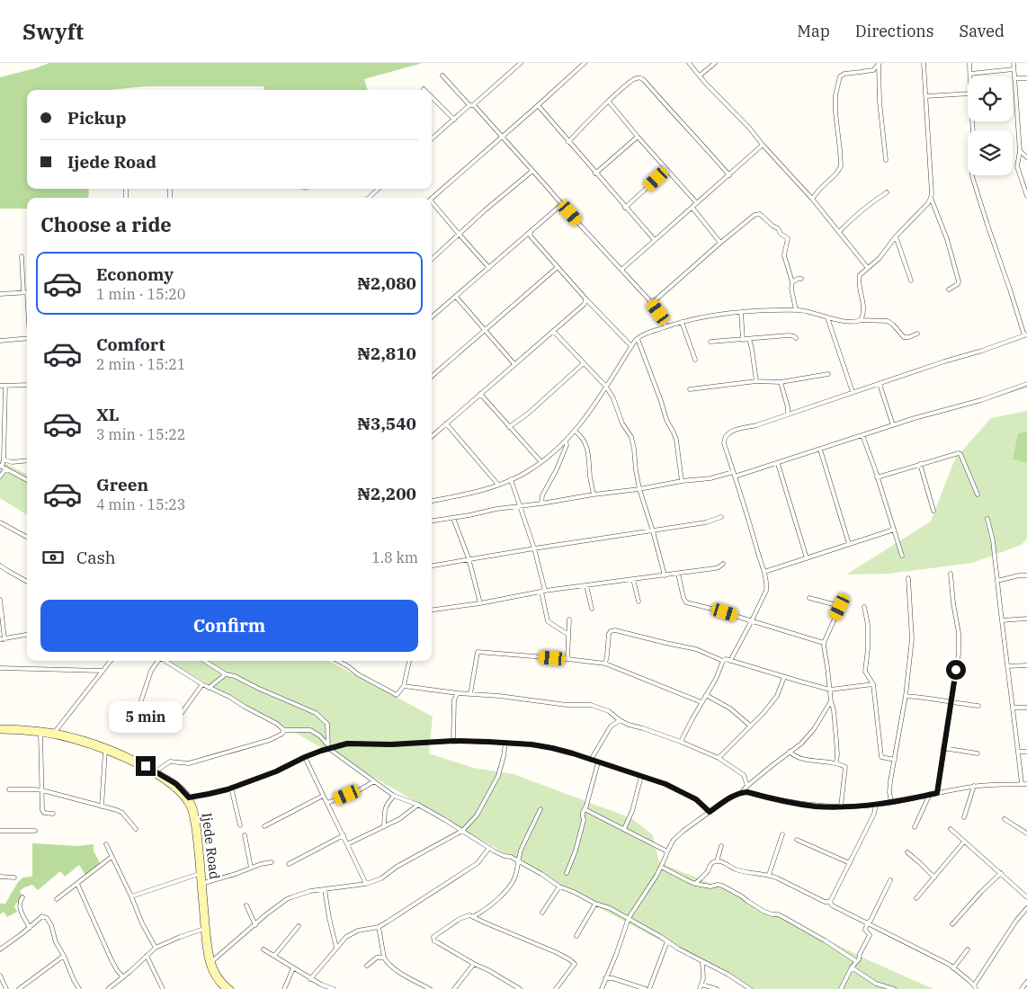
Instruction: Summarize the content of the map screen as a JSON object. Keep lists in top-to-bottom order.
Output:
{
  "streets": {
    "main road": ["Ijede Road"]
  },
  "page": {
    "header": "Swyft",
    "nav": ["Map", "Directions", "Saved"],
    "banner": ["Pickup", "Ijede Road"],
    "heading": "Choose a ride",
    "list": [
      {
        "name": "Economy",
        "note": "1 min · 15:20",
        "value": "₦2,080"
      },
      {
        "name": "Comfort",
        "note": "2 min · 15:21",
        "value": "₦2,810"
      },
      {
        "name": "XL",
        "note": "3 min · 15:22",
        "value": "₦3,540"
      },
      {
        "name": "Green",
        "note": "4 min · 15:23",
        "value": "₦2,200"
      }
    ],
    "pay": ["Cash", "1.8 km"],
    "buttons": "Confirm",
    "bubble": "5 min"
  }
}
